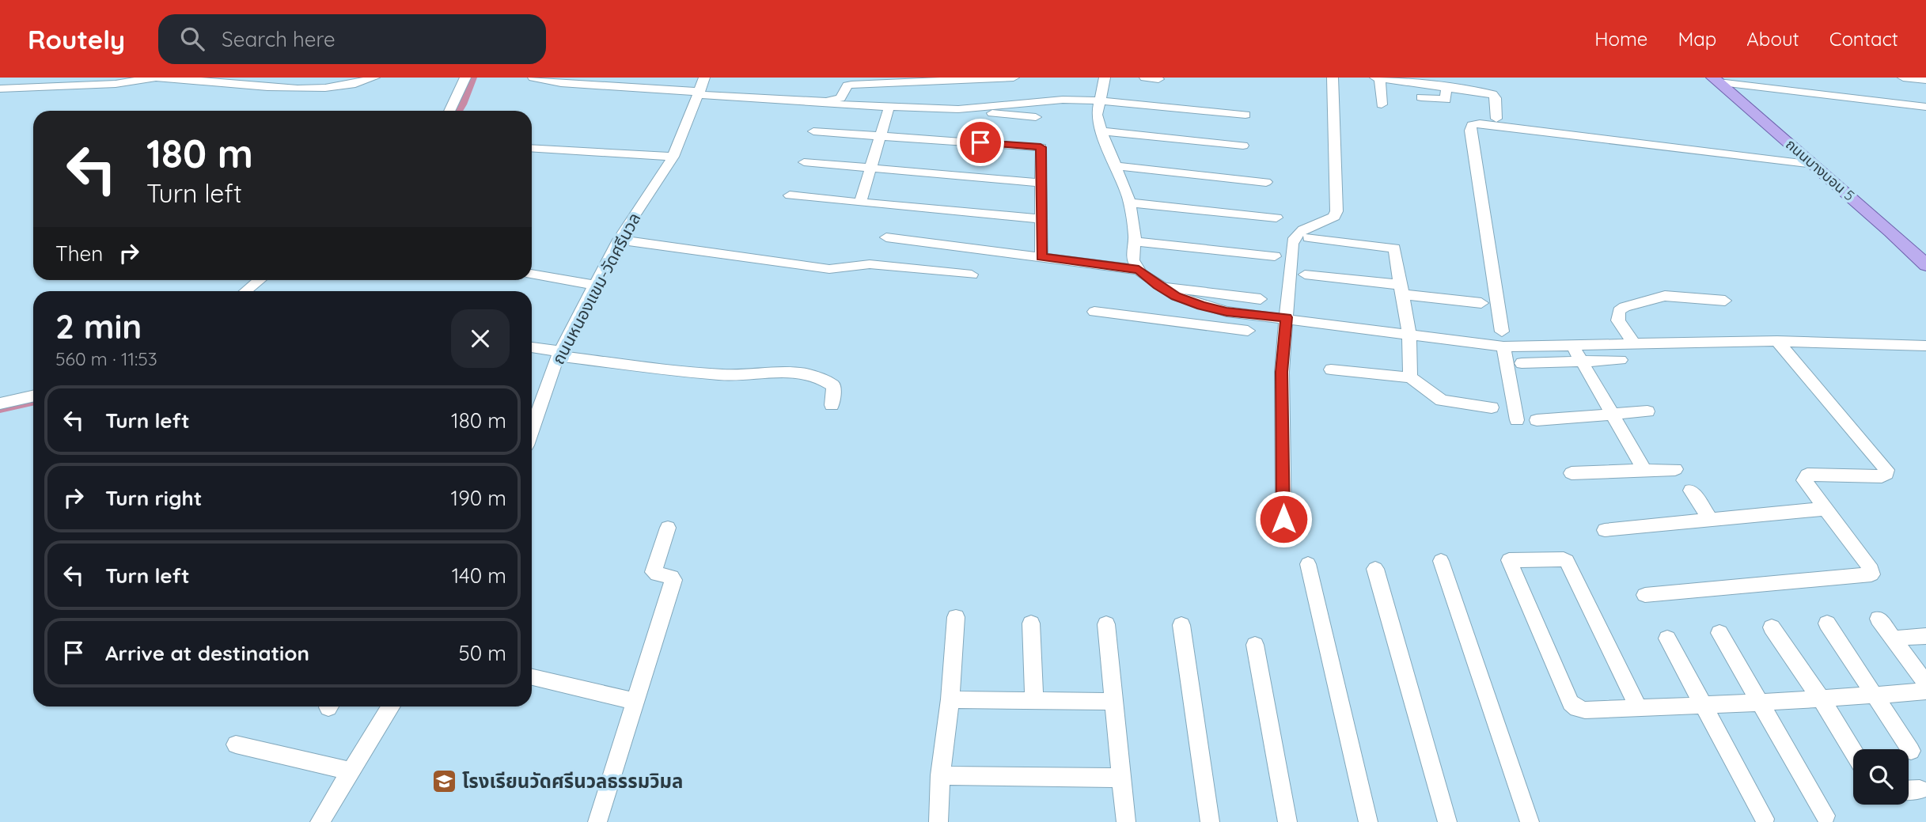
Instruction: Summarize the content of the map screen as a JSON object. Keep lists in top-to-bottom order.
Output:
{
  "streets": {
    "main road": ["ถนนบางบอน 5"],
    "street": ["ถนนหนองแขม-วัดศรีนวล"]
  },
  "places": {
    "school or university": ["โรงเรียนวัดศรีนวลธรรมวิมล"]
  },
  "page": {
    "header": "Routely",
    "search": "Search here",
    "nav": [
      "Home",
      "Map",
      "About",
      "Contact"
    ],
    "turn": ["180 m", "Turn left"],
    "then": "Then",
    "heading": ["2 min", "560 m · 11:53"],
    "list": [
      {
        "name": "Turn left",
        "value": "180 m"
      },
      {
        "name": "Turn right",
        "value": "190 m"
      },
      {
        "name": "Turn left",
        "value": "140 m"
      },
      {
        "name": "Arrive at destination",
        "value": "50 m"
      }
    ]
  }
}
